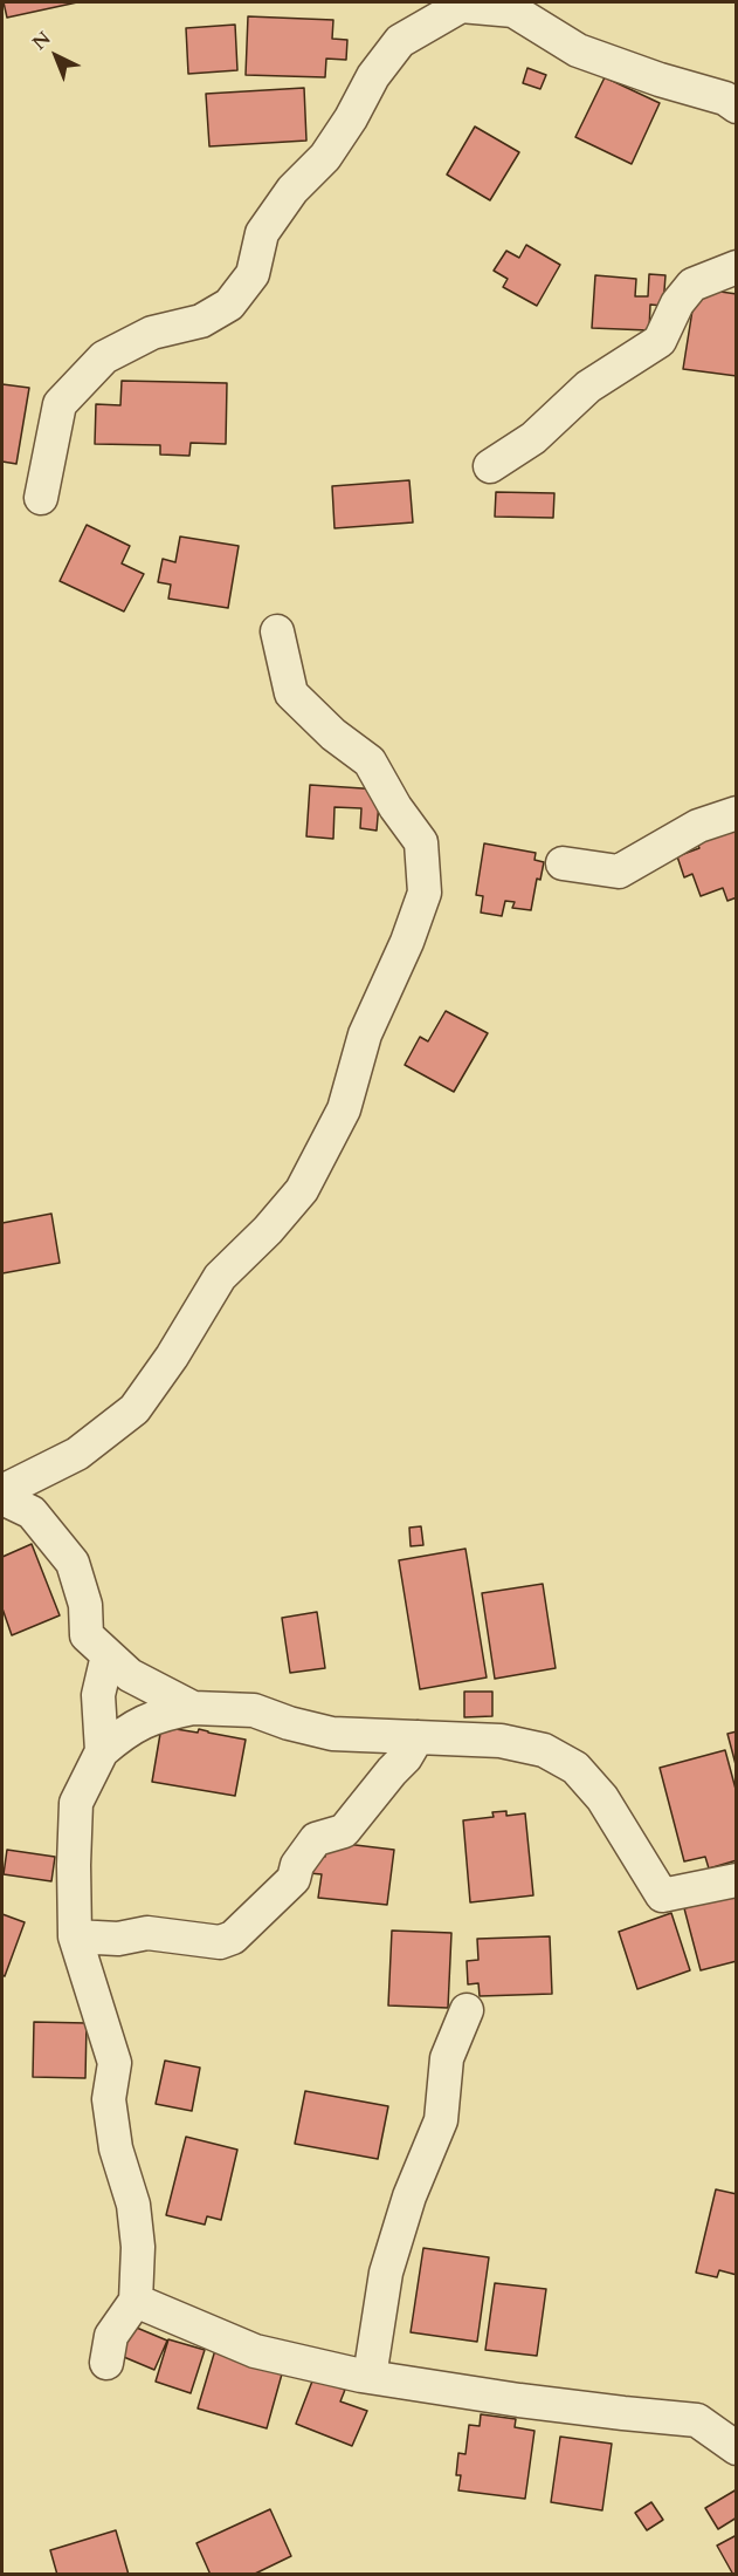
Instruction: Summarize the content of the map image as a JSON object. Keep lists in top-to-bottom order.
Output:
{
  "north": "top left"
}
